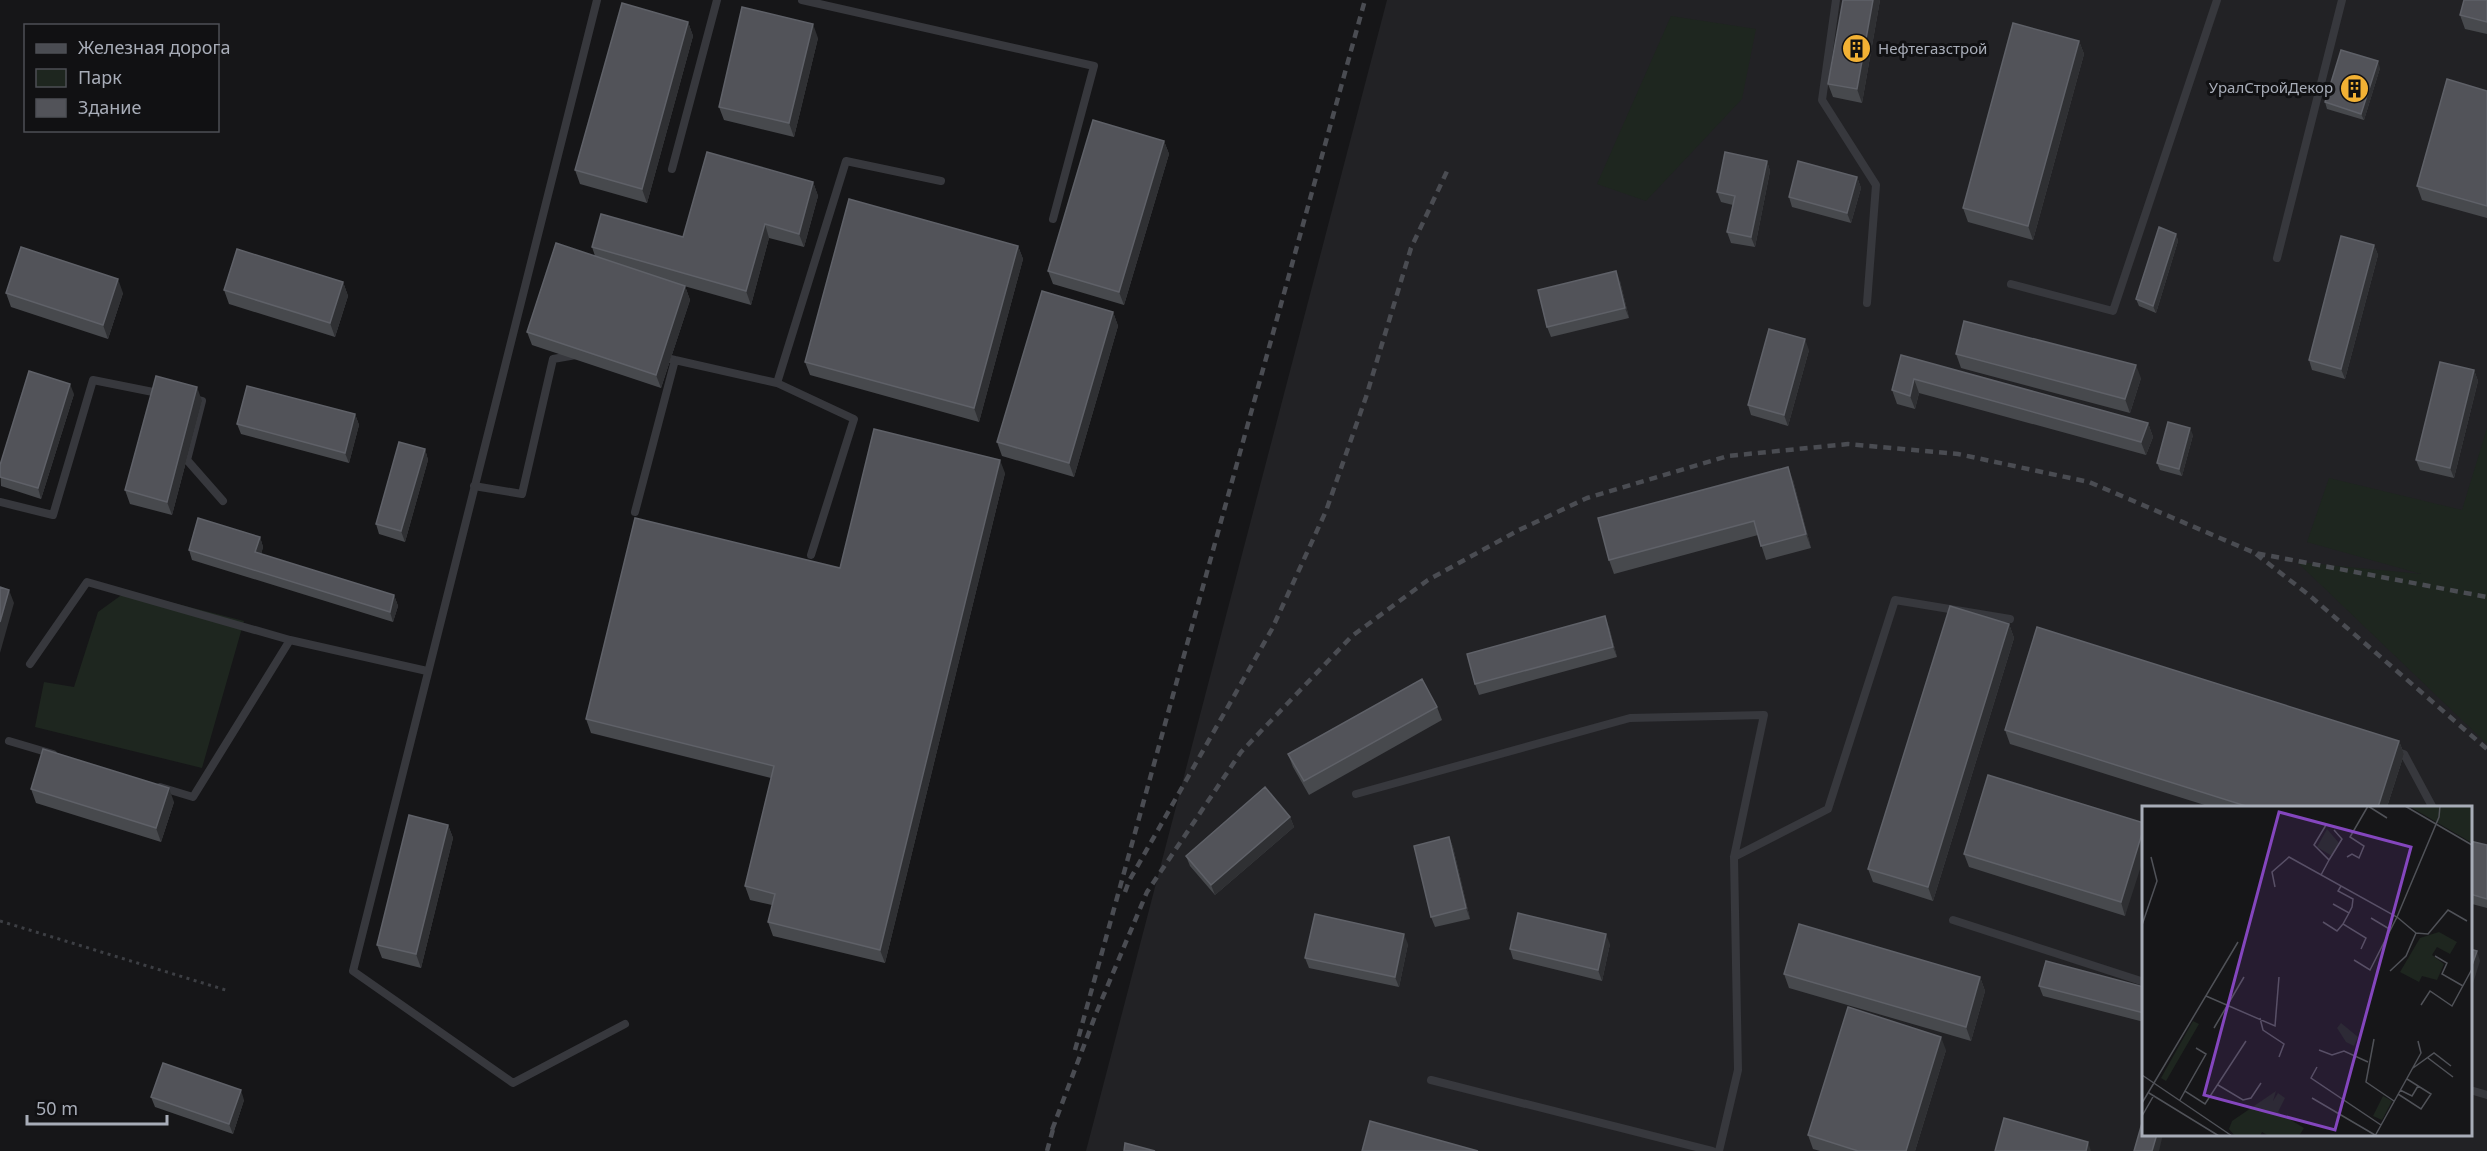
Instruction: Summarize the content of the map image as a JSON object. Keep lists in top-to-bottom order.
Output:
{
  "places": {
    "building": ["Нефтегазстрой", "УралСтройДекор"]
  },
  "legend": ["Железная дорога", "Парк", "Здание"],
  "scale_bar": "50 m"
}
